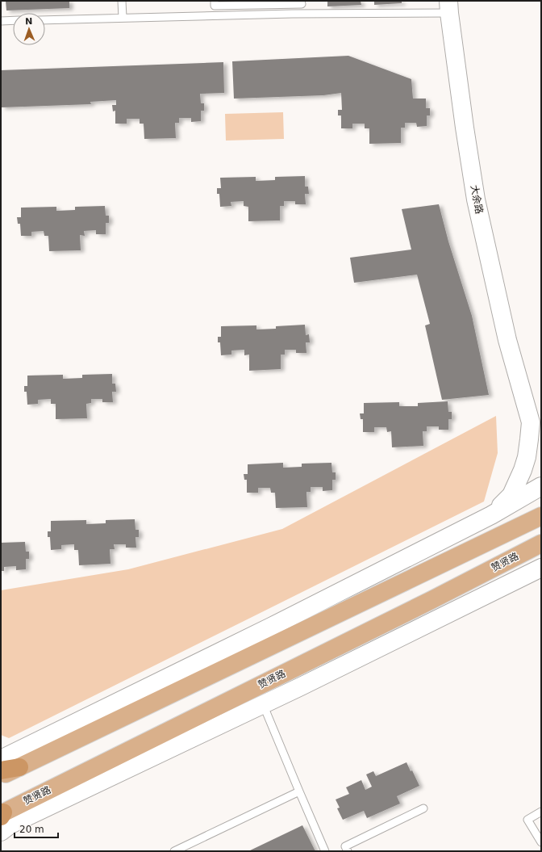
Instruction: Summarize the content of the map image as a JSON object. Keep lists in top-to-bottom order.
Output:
{
  "streets": {
    "main road": ["赞贤路"],
    "street": ["大余路"]
  },
  "scale_bar": "20 m",
  "north": "top"
}
